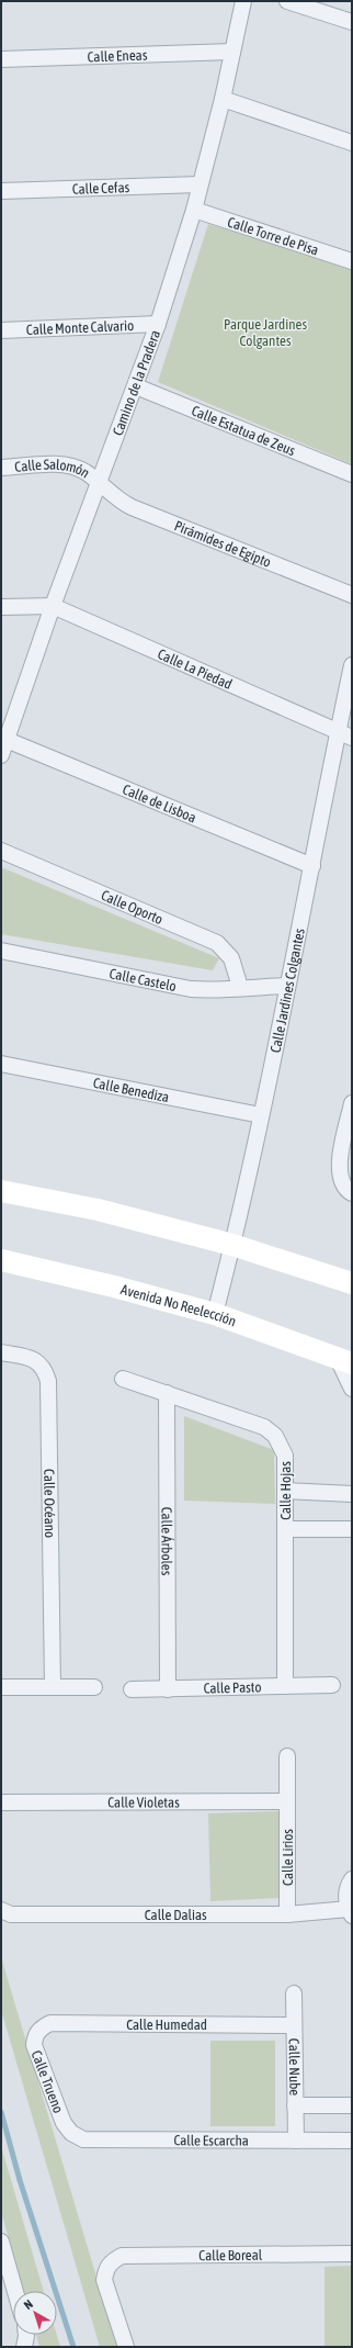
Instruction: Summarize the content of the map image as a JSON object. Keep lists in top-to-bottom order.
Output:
{
  "streets": {
    "main road": ["Avenida No Reelección"],
    "street": [
      "Calle Eneas",
      "Calle Cefas",
      "Calle Torre de Pisa",
      "Calle Monte Calvario",
      "Camino de la Pradera",
      "Calle Estatua de Zeus",
      "Calle Salomón",
      "Pirámides de Egipto",
      "Calle La Piedad",
      "Calle de Lisboa",
      "Calle Oporto",
      "Calle Castelo",
      "Calle Jardines Colgantes",
      "Calle Benediza",
      "Calle Hojas",
      "Calle Océano",
      "Calle Árboles",
      "Calle Pasto",
      "Calle Violetas",
      "Calle Lirios",
      "Calle Dalias",
      "Calle Humedad",
      "Calle Nube",
      "Calle Trueno",
      "Calle Escarcha",
      "Calle Boreal"
    ]
  },
  "crossings": [
    ["Calle Eneas", "Camino de la Pradera"],
    ["Calle Cefas", "Camino de la Pradera"],
    ["Calle Torre de Pisa", "Camino de la Pradera"],
    ["Calle Monte Calvario", "Camino de la Pradera"],
    ["Camino de la Pradera", "Calle Estatua de Zeus"],
    ["Camino de la Pradera", "Calle Salomón"],
    ["Camino de la Pradera", "Pirámides de Egipto"],
    ["Camino de la Pradera", "Calle La Piedad"],
    ["Camino de la Pradera", "Calle de Lisboa"],
    ["Calle Salomón", "Pirámides de Egipto"],
    ["Calle La Piedad", "Calle Jardines Colgantes"],
    ["Calle de Lisboa", "Calle Jardines Colgantes"],
    ["Calle Oporto", "Calle Castelo"],
    ["Calle Castelo", "Calle Jardines Colgantes"],
    ["Calle Jardines Colgantes", "Calle Benediza"],
    ["Calle Jardines Colgantes", "Avenida No Reelección"],
    ["Calle Hojas", "Calle Árboles"],
    ["Calle Hojas", "Calle Pasto"],
    ["Calle Árboles", "Calle Pasto"],
    ["Calle Violetas", "Calle Lirios"],
    ["Calle Lirios", "Calle Dalias"],
    ["Calle Humedad", "Calle Nube"],
    ["Calle Humedad", "Calle Trueno"],
    ["Calle Nube", "Calle Escarcha"],
    ["Calle Trueno", "Calle Escarcha"]
  ],
  "parks": ["Parque Jardines Colgantes"],
  "north": "top left"
}
